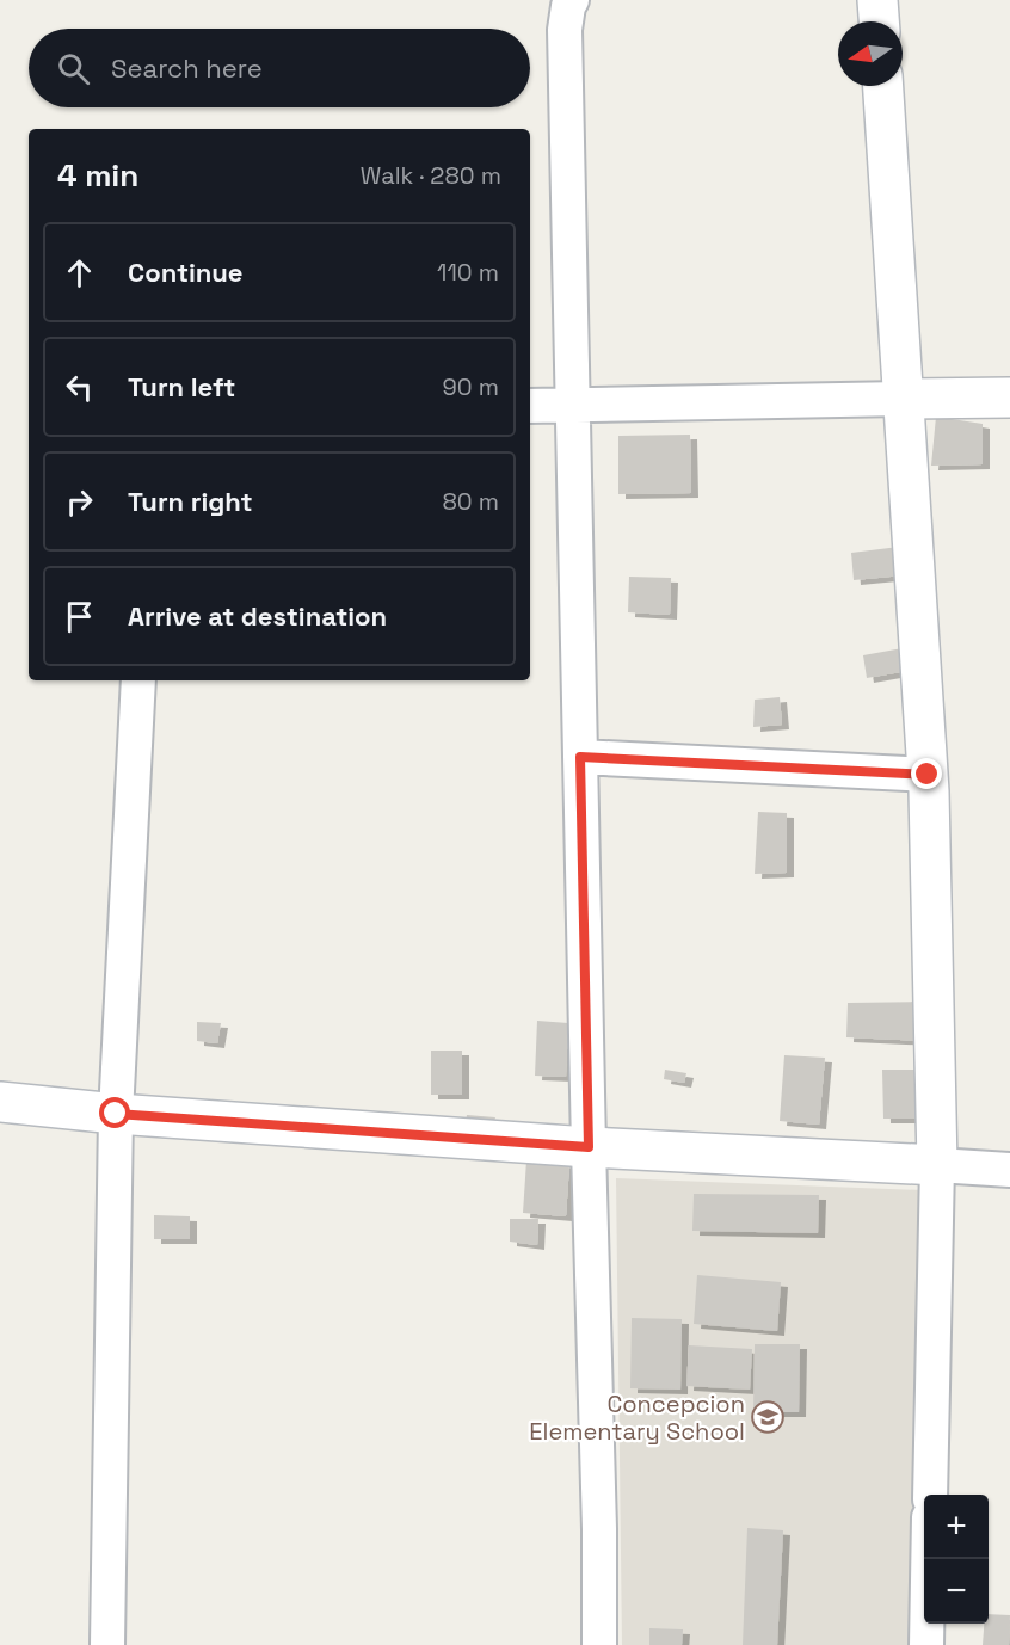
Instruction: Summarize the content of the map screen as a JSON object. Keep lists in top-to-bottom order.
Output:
{
  "places": {
    "school or university": ["Concepcion Elementary School"]
  },
  "north": "left",
  "page": {
    "search": "Search here",
    "heading": ["4 min", "Walk · 280 m"],
    "list": [
      ["Continue", "110 m"],
      ["Turn left", "90 m"],
      ["Turn right", "80 m"],
      "Arrive at destination"
    ],
    "map_buttons": ["+", "−"]
  }
}
